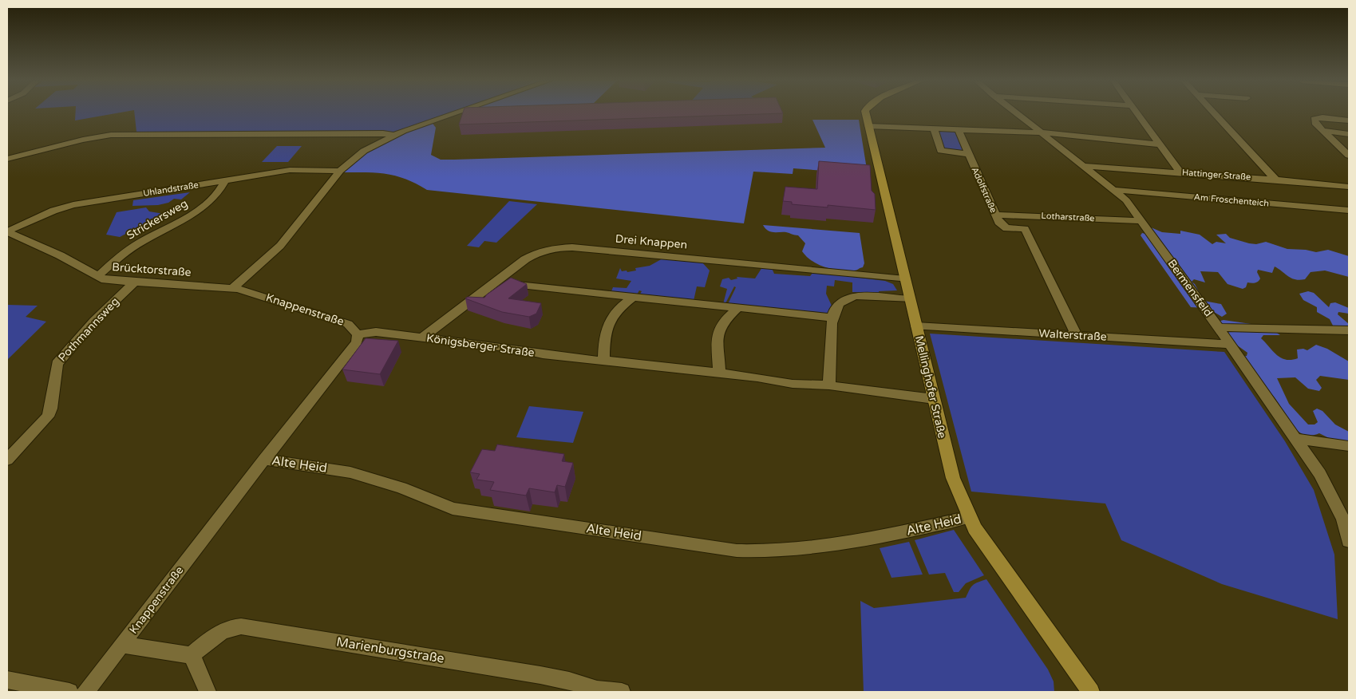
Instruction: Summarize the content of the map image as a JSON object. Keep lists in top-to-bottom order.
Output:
{
  "streets": {
    "main road": ["Mellinghofer Straße"],
    "street": [
      "Hattinger Straße",
      "Uhlandstraße",
      "Adolfstraße",
      "Am Froschenteich",
      "Lotharstraße",
      "Strickersweg",
      "Drei Knappen",
      "Brücktorstraße",
      "Bermensfeld",
      "Knappenstraße",
      "Pothmannsweg",
      "Walterstraße",
      "Königsberger Straße",
      "Alte Heid",
      "Marienburgstraße"
    ]
  },
  "crossings": [
    ["Hattinger Straße", "Bermensfeld"],
    ["Uhlandstraße", "Strickersweg"],
    ["Uhlandstraße", "Brücktorstraße"],
    ["Adolfstraße", "Lotharstraße"],
    ["Am Froschenteich", "Bermensfeld"],
    ["Lotharstraße", "Bermensfeld"],
    ["Strickersweg", "Brücktorstraße"],
    ["Drei Knappen", "Königsberger Straße"],
    ["Drei Knappen", "Mellinghofer Straße"],
    ["Brücktorstraße", "Knappenstraße"],
    ["Brücktorstraße", "Pothmannsweg"],
    ["Bermensfeld", "Walterstraße"],
    ["Knappenstraße", "Königsberger Straße"],
    ["Knappenstraße", "Alte Heid"],
    ["Walterstraße", "Mellinghofer Straße"],
    ["Königsberger Straße", "Mellinghofer Straße"],
    ["Mellinghofer Straße", "Alte Heid"]
  ]
}
